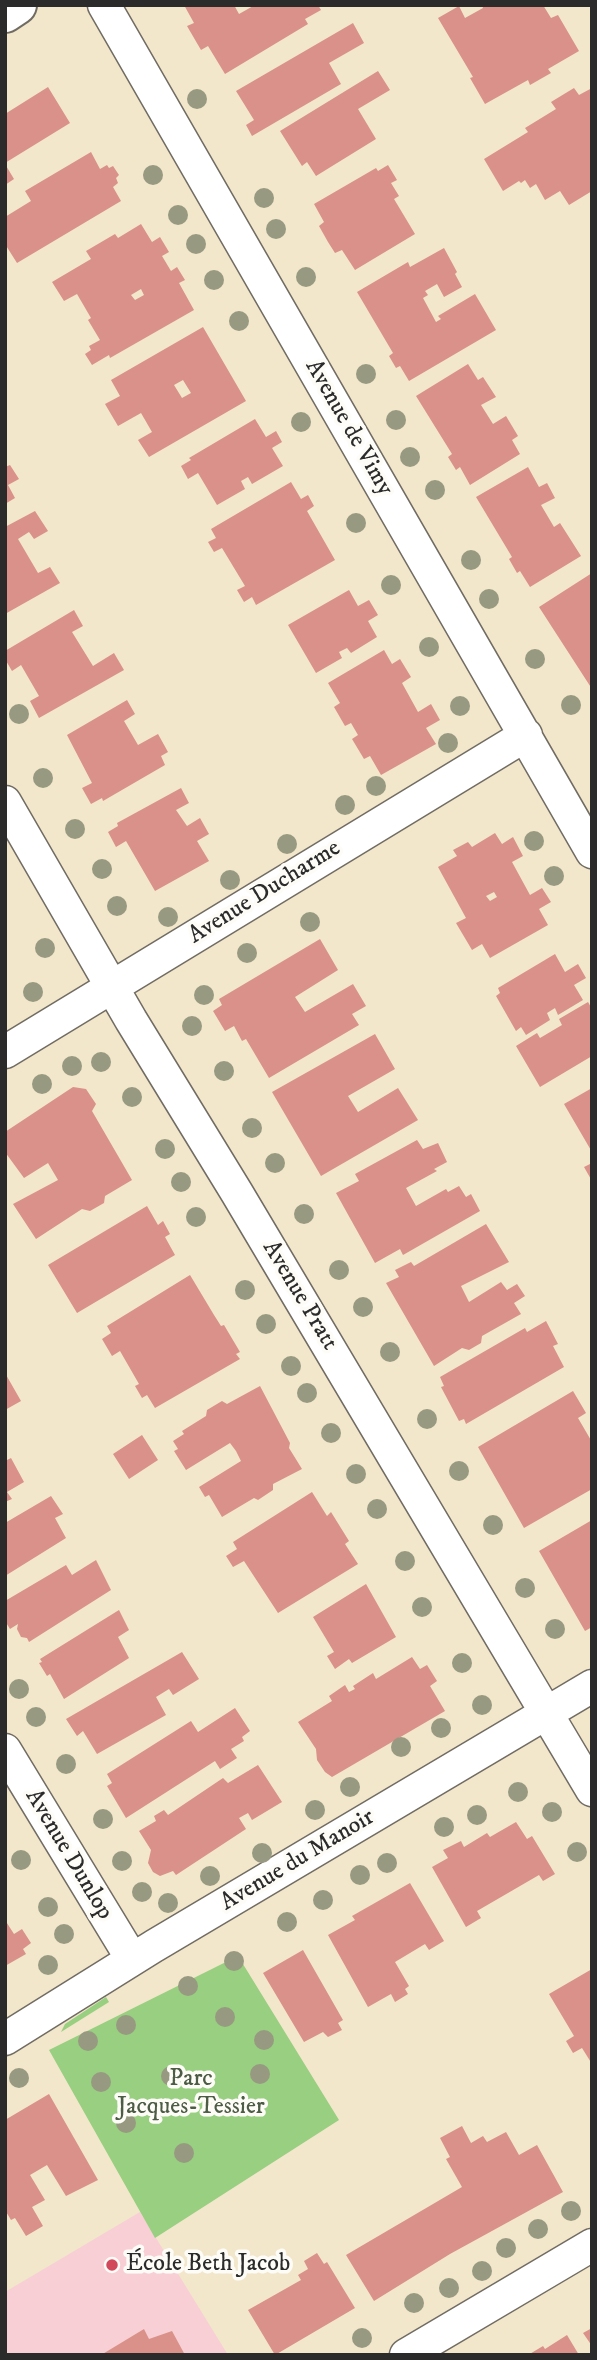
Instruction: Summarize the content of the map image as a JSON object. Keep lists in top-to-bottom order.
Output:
{
  "streets": {
    "street": [
      "Avenue de Vimy",
      "Avenue Ducharme",
      "Avenue Pratt",
      "Avenue Dunlop",
      "Avenue du Manoir"
    ]
  },
  "crossings": [
    ["Avenue de Vimy", "Avenue Ducharme"],
    ["Avenue Ducharme", "Avenue Pratt"],
    ["Avenue Pratt", "Avenue du Manoir"],
    ["Avenue Dunlop", "Avenue du Manoir"]
  ],
  "parks": ["Parc Jacques-Tessier"],
  "places": ["École Beth Jacob"]
}
